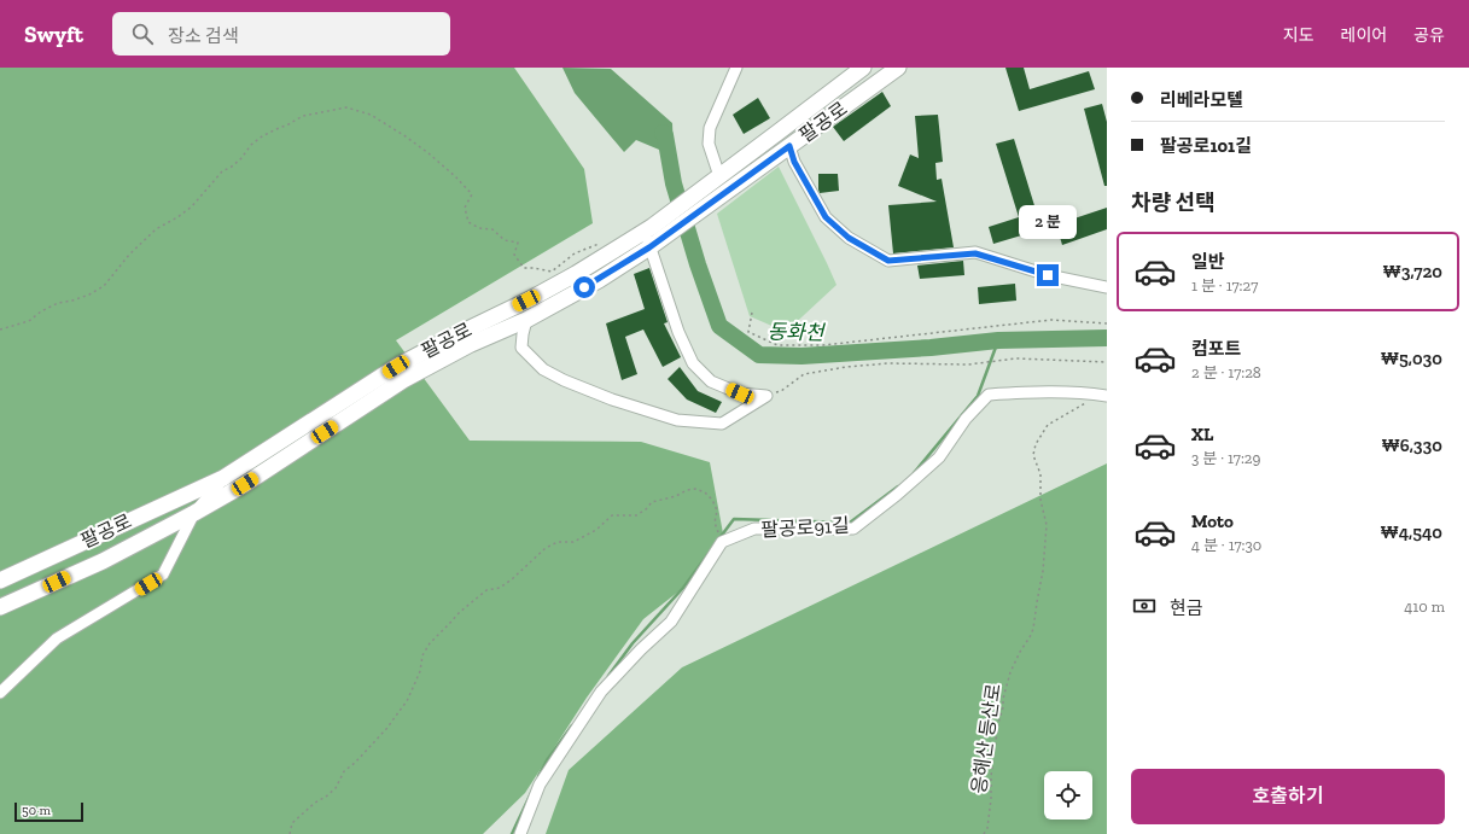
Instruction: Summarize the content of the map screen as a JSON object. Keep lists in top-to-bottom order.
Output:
{
  "streets": {
    "main road": ["팔공로"],
    "street": ["팔공로91길"],
    "path": ["응해산 등산로"]
  },
  "crossings": [
    ["팔공로91길", "응해산 등산로"]
  ],
  "water": ["동화천"],
  "scale_bar": "50 m",
  "page": {
    "header": "Swyft",
    "search": "장소 검색",
    "nav": ["지도", "레이어", "공유"],
    "banner": ["리베라모텔", "팔공로101길"],
    "heading": "차량 선택",
    "bubble": "2 분",
    "list": [
      {
        "name": "일반",
        "note": "1 분 · 17:27",
        "value": "₩3,720"
      },
      {
        "name": "컴포트",
        "note": "2 분 · 17:28",
        "value": "₩5,030"
      },
      {
        "name": "XL",
        "note": "3 분 · 17:29",
        "value": "₩6,330"
      },
      {
        "name": "Moto",
        "note": "4 분 · 17:30",
        "value": "₩4,540"
      }
    ],
    "pay": ["현금", "410 m"],
    "buttons": "호출하기",
    "scale": "50 m"
  }
}
